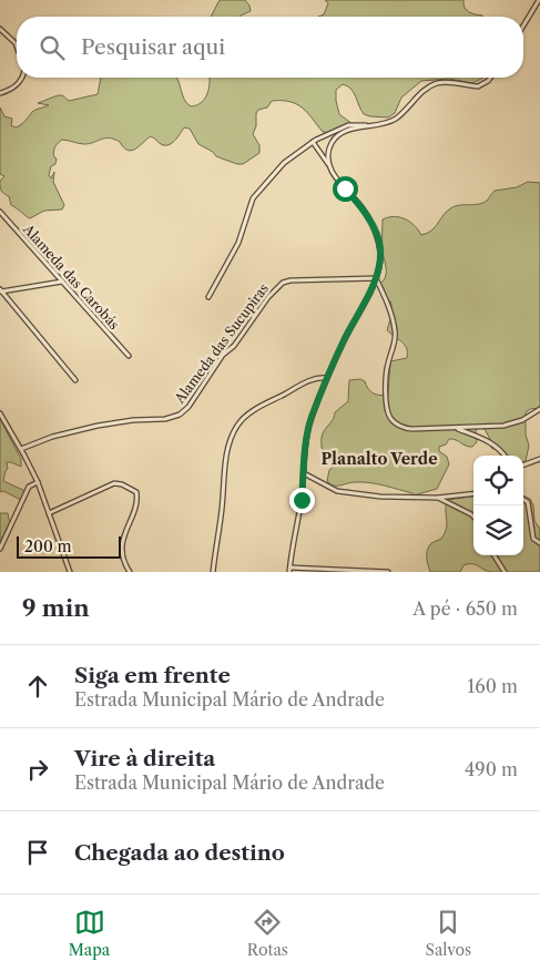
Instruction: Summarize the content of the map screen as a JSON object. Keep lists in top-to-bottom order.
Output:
{
  "streets": {
    "street": ["Alameda das Carobás", "Alameda das Sucupiras"]
  },
  "districts": ["Planalto Verde"],
  "scale_bar": "200 m",
  "page": {
    "search": "Pesquisar aqui",
    "scale": "200 m",
    "heading": ["9 min", "A pé · 650 m"],
    "list": [
      ["Siga em frente", "Estrada Municipal Mário de Andrade", "160 m"],
      ["Vire à direita", "Estrada Municipal Mário de Andrade", "490 m"],
      "Chegada ao destino"
    ],
    "nav": ["Mapa", "Rotas", "Salvos"]
  }
}
